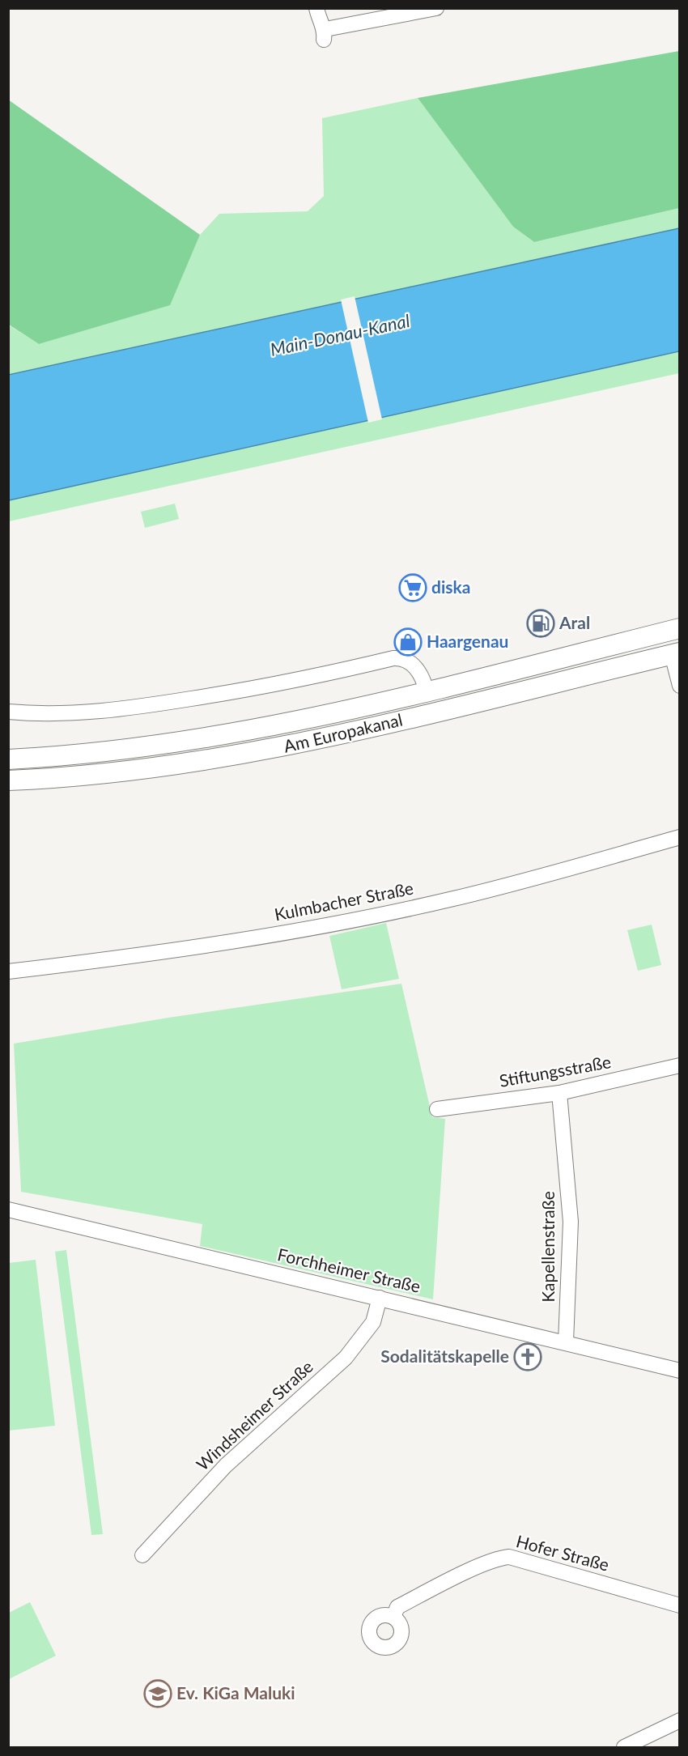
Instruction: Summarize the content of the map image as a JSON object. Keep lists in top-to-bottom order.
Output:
{
  "streets": {
    "main road": ["Am Europakanal"],
    "street": [
      "Kulmbacher Straße",
      "Stiftungsstraße",
      "Kapellenstraße",
      "Forchheimer Straße",
      "Windsheimer Straße",
      "Hofer Straße"
    ]
  },
  "crossings": [
    ["Stiftungsstraße", "Kapellenstraße"],
    ["Kapellenstraße", "Forchheimer Straße"],
    ["Forchheimer Straße", "Windsheimer Straße"]
  ],
  "water": ["Main-Donau-Kanal"],
  "places": {
    "supermarket": ["diska"],
    "fuel station": ["Aral"],
    "shop": ["Haargenau"],
    "church": ["Sodalitätskapelle"],
    "school or university": ["Ev. KiGa Maluki"]
  }
}
